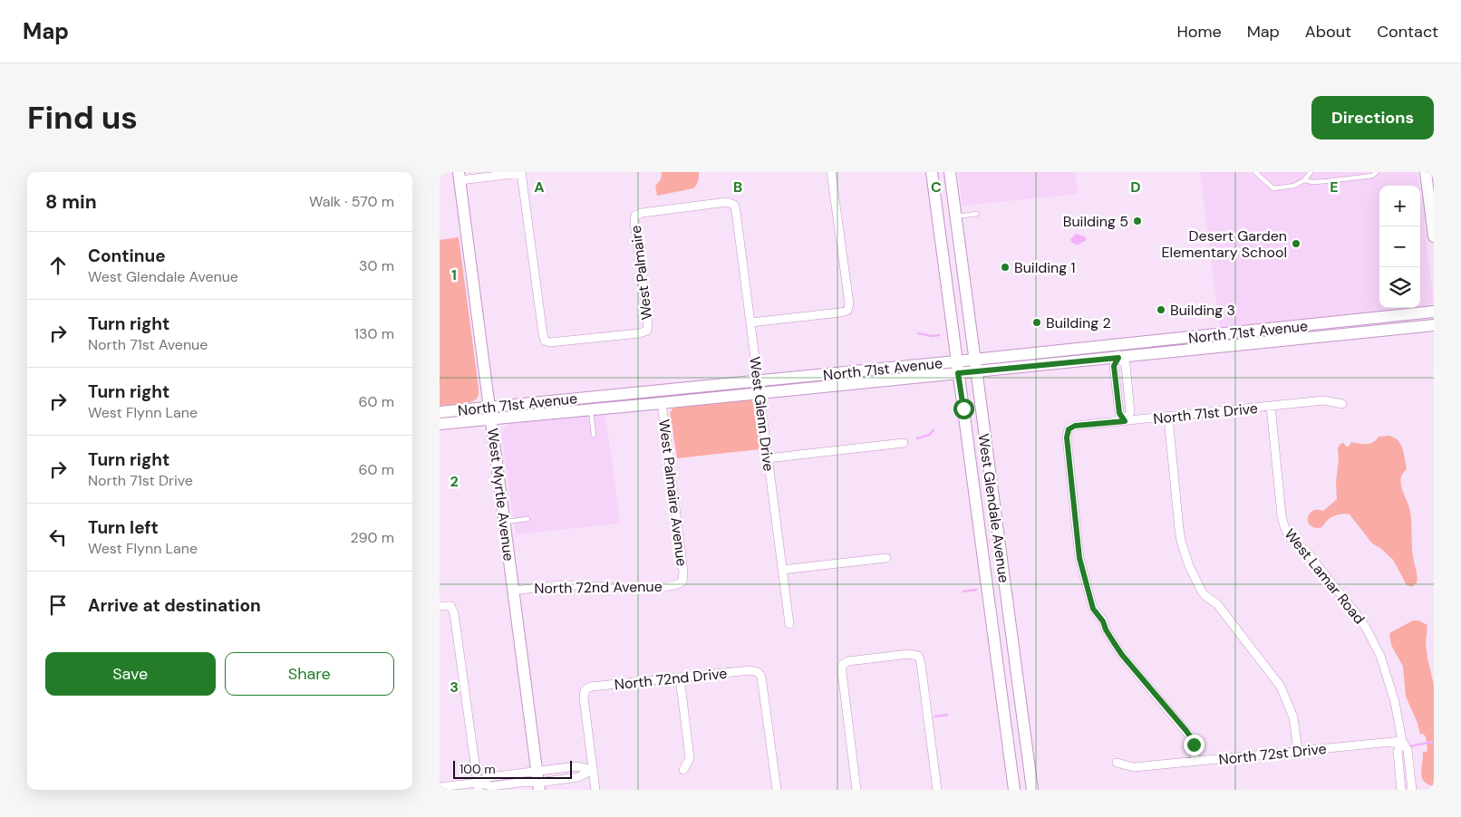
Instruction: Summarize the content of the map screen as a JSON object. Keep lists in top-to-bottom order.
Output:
{
  "streets": {
    "street": [
      "West Palmaire",
      "North 71st Avenue",
      "North 71st Drive",
      "West Glenn Drive",
      "West Palmaire Avenue",
      "West Myrtle Avenue",
      "West Glendale Avenue",
      "West Lamar Road",
      "North 72nd Avenue",
      "North 72nd Drive",
      "North 72st Drive"
    ]
  },
  "crossings": [
    ["West Palmaire", "West Glenn Drive"],
    ["North 71st Avenue", "West Glenn Drive"],
    ["North 71st Avenue", "West Palmaire Avenue"],
    ["North 71st Avenue", "West Myrtle Avenue"],
    ["North 71st Avenue", "West Glendale Avenue"],
    ["North 71st Drive", "West Lamar Road"],
    ["North 71st Drive", "North 72st Drive"],
    ["West Palmaire Avenue", "North 72nd Avenue"],
    ["West Myrtle Avenue", "North 72nd Avenue"],
    ["West Lamar Road", "North 72st Drive"]
  ],
  "places": [
    "Building 5",
    "Desert Garden Elementary School",
    "Building 1",
    "Building 3",
    "Building 2"
  ],
  "scale_bar": "100 m",
  "page": {
    "header": "Map",
    "nav": [
      "Home",
      "Map",
      "About",
      "Contact"
    ],
    "buttons": [
      "Directions",
      ["Save", "Share"]
    ],
    "title": "Find us",
    "heading": ["8 min", "Walk · 570 m"],
    "map_buttons": ["+", "−"],
    "list": [
      ["Continue", "West Glendale Avenue", "30 m"],
      ["Turn right", "North 71st Avenue", "130 m"],
      ["Turn right", "West Flynn Lane", "60 m"],
      ["Turn right", "North 71st Drive", "60 m"],
      ["Turn left", "West Flynn Lane", "290 m"],
      "Arrive at destination"
    ],
    "scale": "100 m"
  },
  "grid": {
    "columns": [
      "A",
      "B",
      "C",
      "D",
      "E"
    ],
    "rows": ["1", "2", "3"]
  }
}
